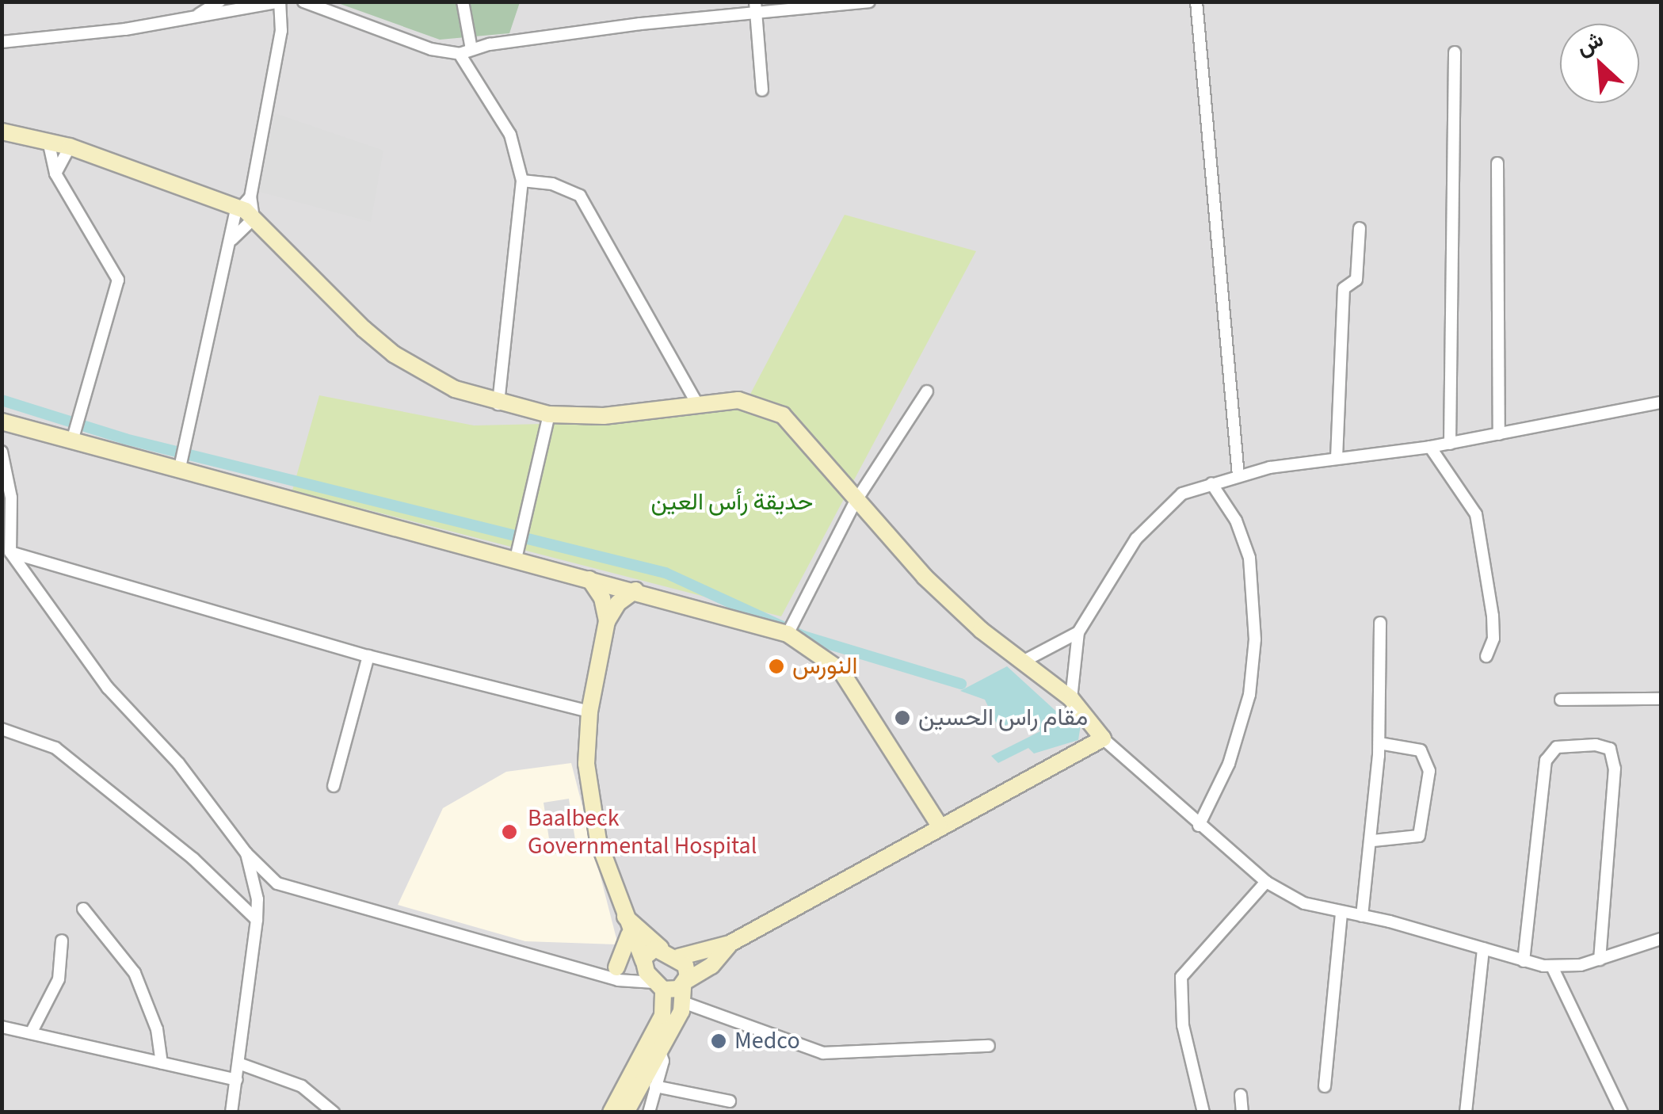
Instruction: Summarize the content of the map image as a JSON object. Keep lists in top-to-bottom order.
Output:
{
  "parks": ["حديقة رأس العين"],
  "places": [
    "النورس",
    "مقام راس الحسين",
    "Baalbeck Governmental Hospital",
    "Medco"
  ],
  "north": "top left"
}
